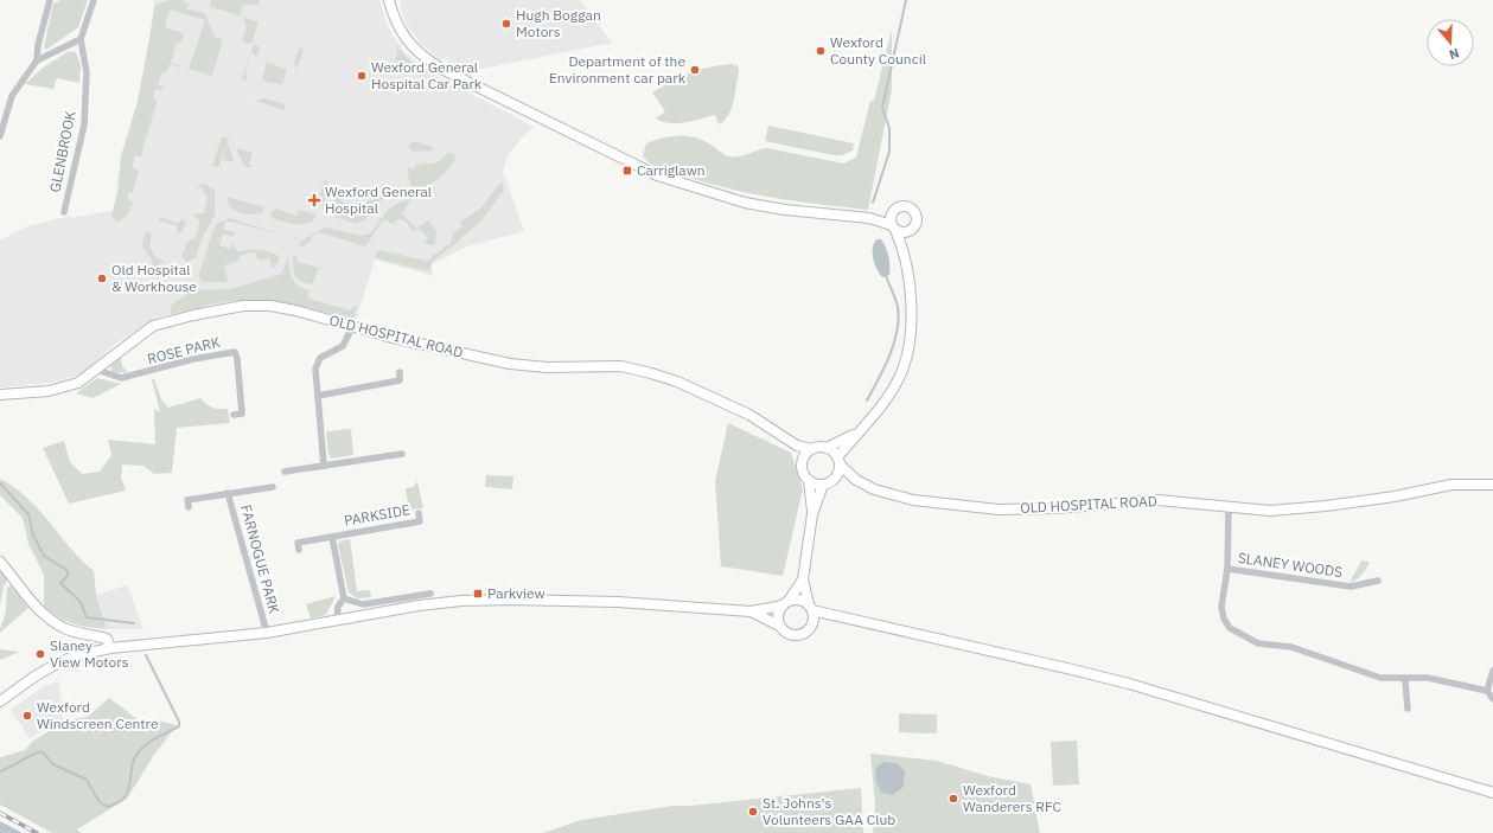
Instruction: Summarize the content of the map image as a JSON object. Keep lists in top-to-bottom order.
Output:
{
  "streets": {
    "street": [
      "GLENBROOK",
      "OLD HOSPITAL ROAD",
      "ROSE PARK",
      "PARKSIDE",
      "FARNOGUE PARK",
      "SLANEY WOODS"
    ]
  },
  "crossings": [
    ["OLD HOSPITAL ROAD", "ROSE PARK"],
    ["OLD HOSPITAL ROAD", "SLANEY WOODS"]
  ],
  "places": {
    "other": [
      "Hugh Boggan Motors",
      "Wexford County Council",
      "Department of the Environment car park",
      "Wexford General Hospital Car Park",
      "Old Hospital & Workhouse",
      "Slaney View Motors",
      "Wexford Windscreen Centre",
      "Wexford Wanderers RFC",
      "St. Johns's Volunteers GAA Club"
    ],
    "transit": ["Carriglawn", "Parkview"],
    "health": ["Wexford General Hospital"]
  },
  "north": "bottom"
}
